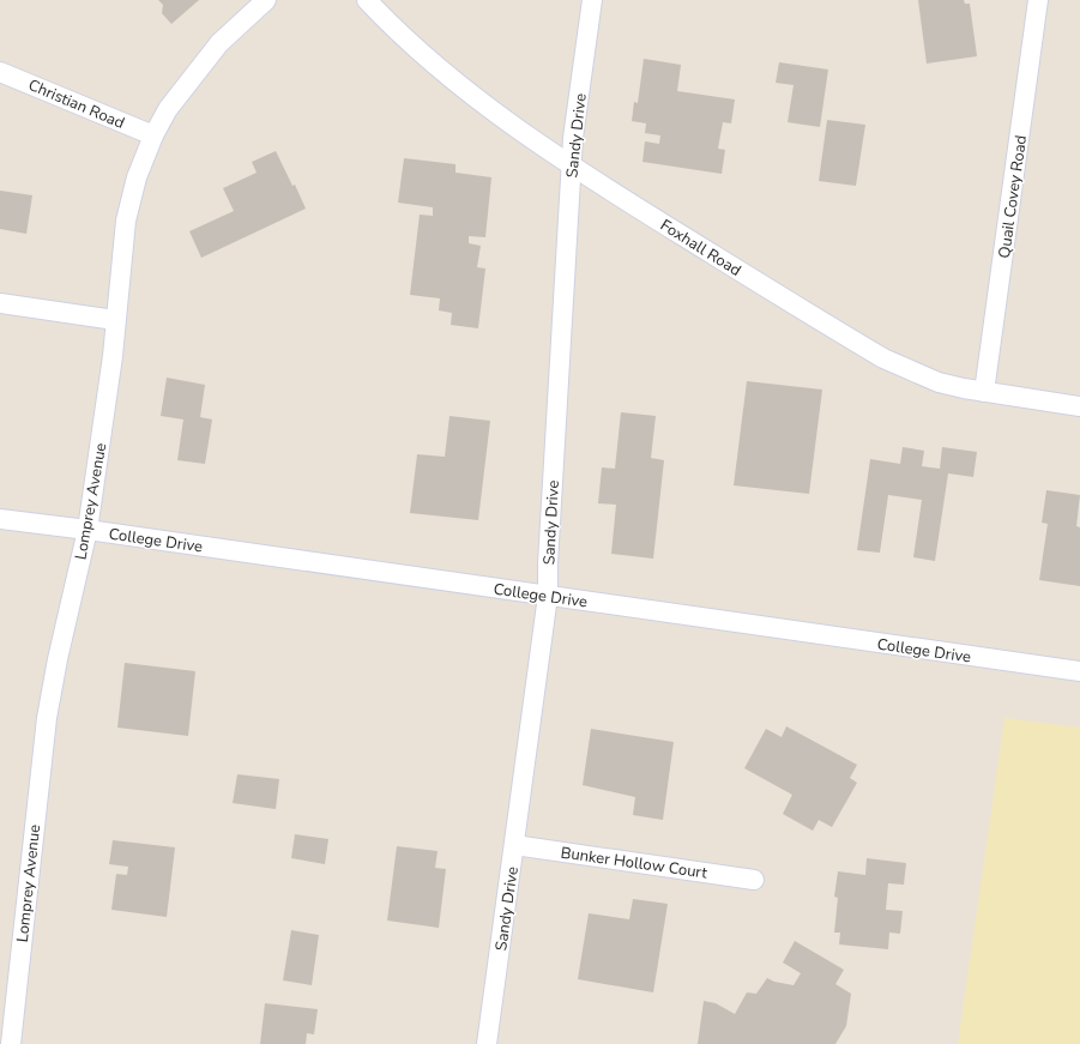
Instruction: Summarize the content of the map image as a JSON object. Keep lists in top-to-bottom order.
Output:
{
  "streets": {
    "street": [
      "Christian Road",
      "Sandy Drive",
      "Quail Covey Road",
      "Foxhall Road",
      "Lomprey Avenue",
      "College Drive",
      "Bunker Hollow Court"
    ]
  },
  "crossings": [
    ["Christian Road", "Lomprey Avenue"],
    ["Sandy Drive", "Foxhall Road"],
    ["Sandy Drive", "College Drive"],
    ["Sandy Drive", "Bunker Hollow Court"],
    ["Quail Covey Road", "Foxhall Road"],
    ["Lomprey Avenue", "College Drive"]
  ]
}
